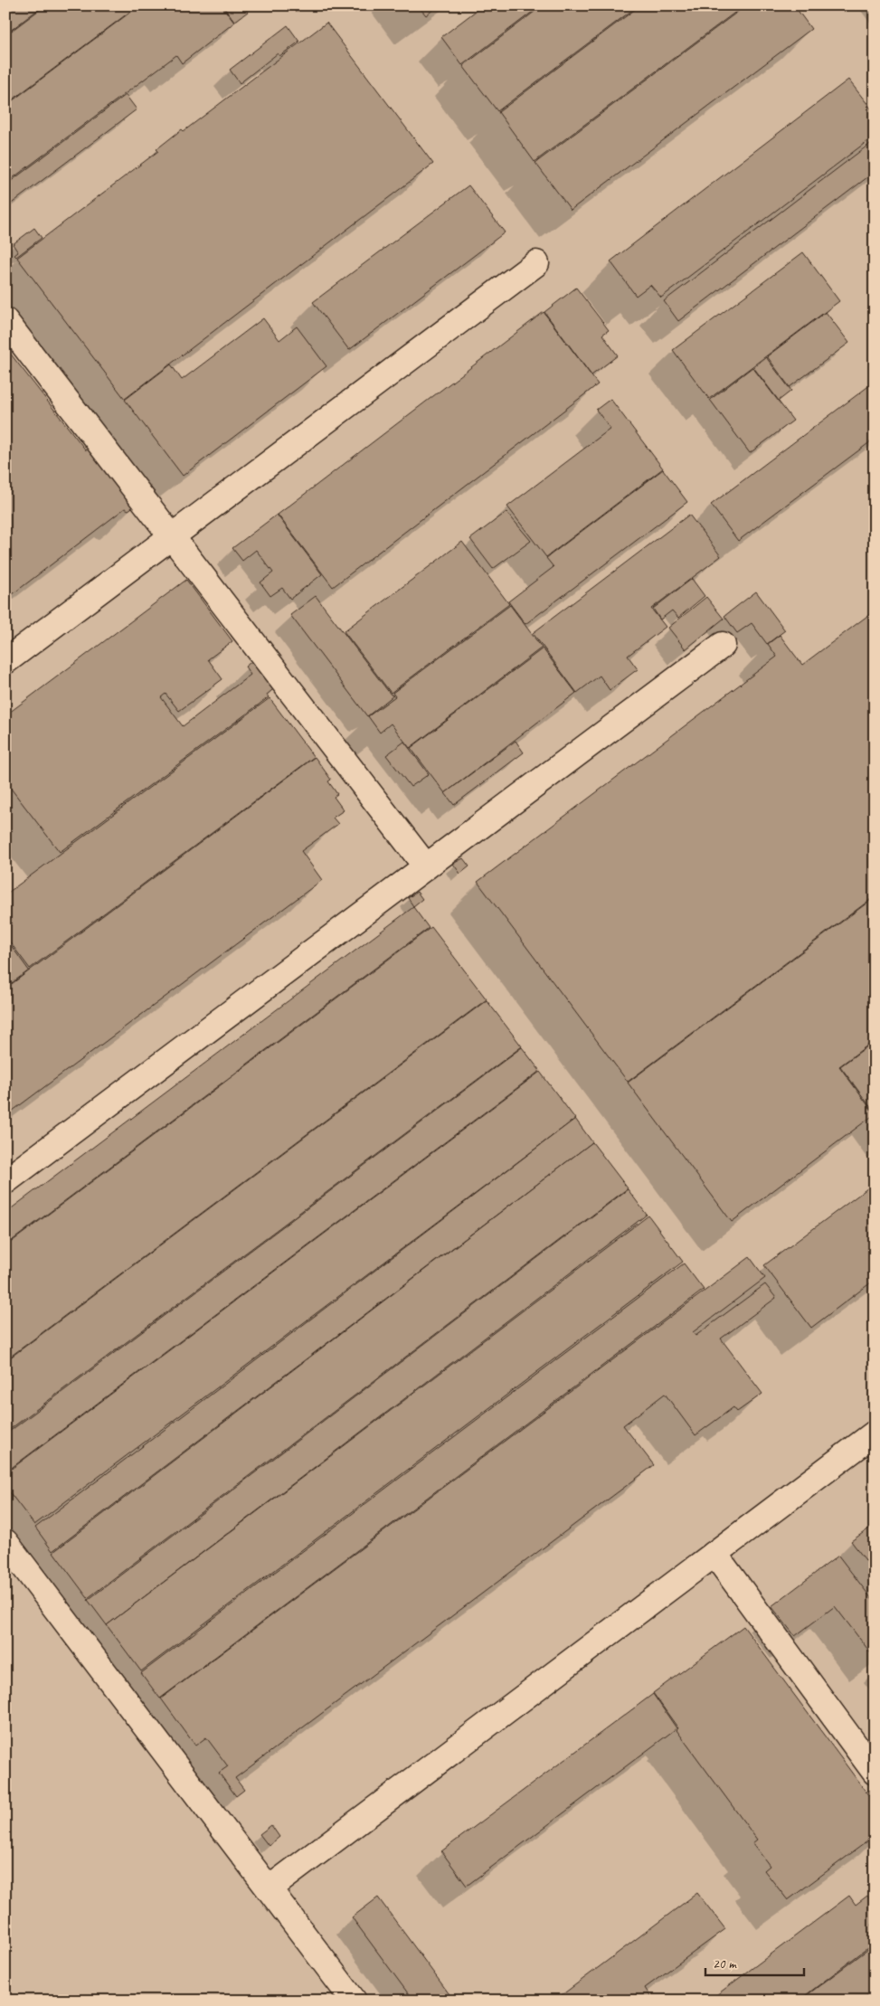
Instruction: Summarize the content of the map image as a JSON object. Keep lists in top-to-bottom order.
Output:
{
  "scale_bar": "20 m"
}
